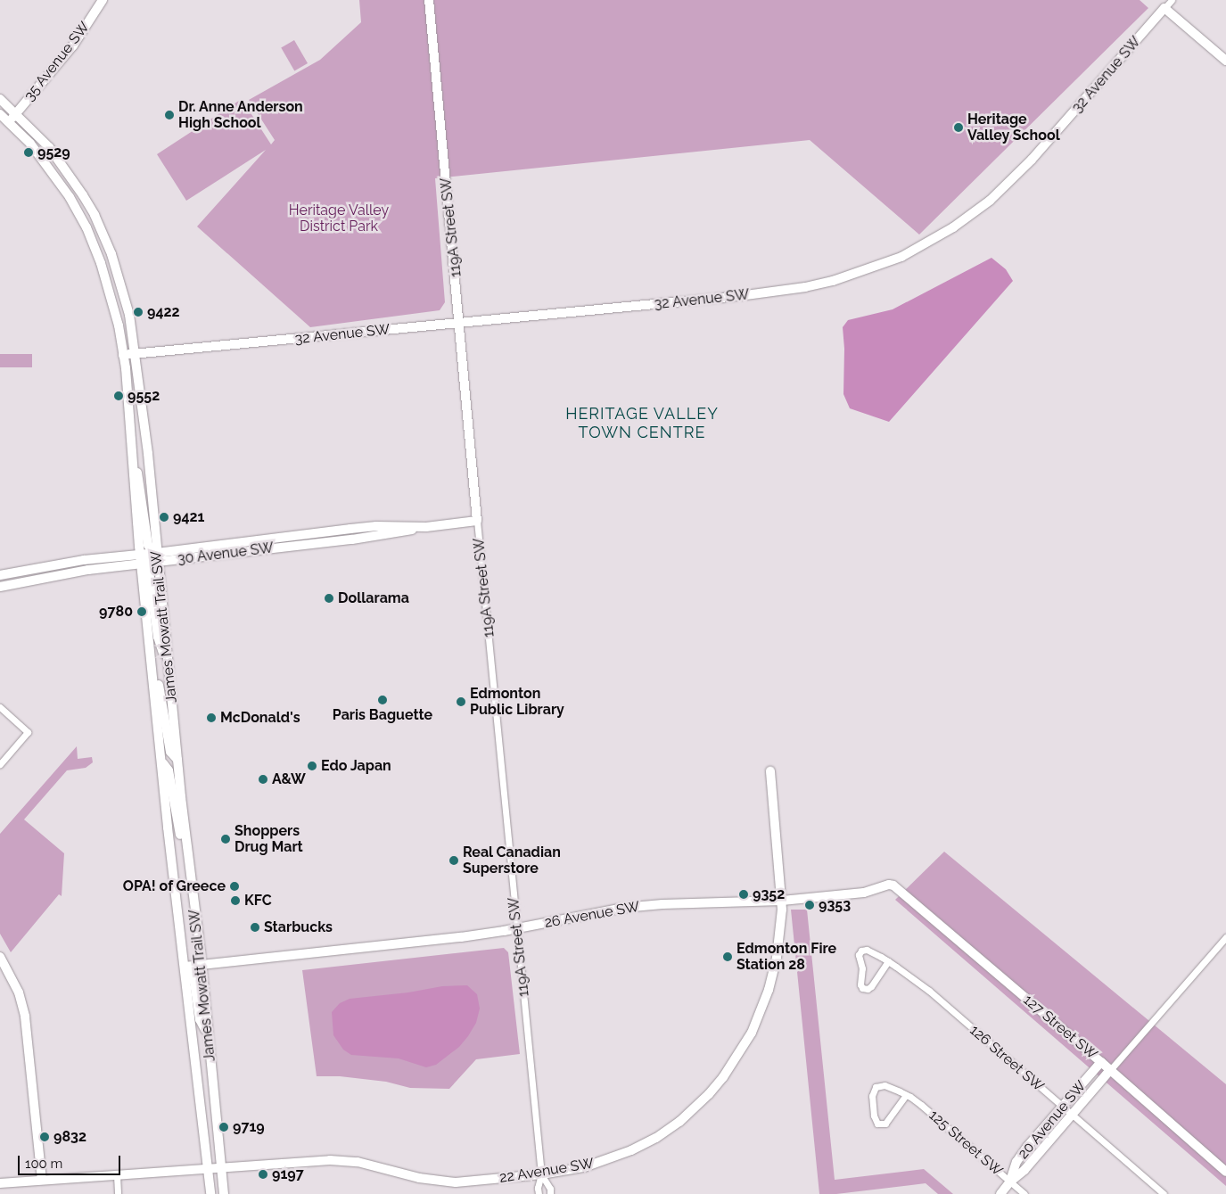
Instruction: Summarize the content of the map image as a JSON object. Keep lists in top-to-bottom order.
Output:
{
  "streets": {
    "street": [
      "35 Avenue SW",
      "32 Avenue SW",
      "119A Street SW",
      "30 Avenue SW",
      "James Mowatt Trail SW",
      "26 Avenue SW",
      "127 Street SW",
      "126 Street SW",
      "20 Avenue SW",
      "125 Street SW",
      "22 Avenue SW"
    ]
  },
  "crossings": [
    ["35 Avenue SW", "James Mowatt Trail SW"],
    ["32 Avenue SW", "119A Street SW"],
    ["32 Avenue SW", "James Mowatt Trail SW"],
    ["119A Street SW", "30 Avenue SW"],
    ["119A Street SW", "26 Avenue SW"],
    ["119A Street SW", "22 Avenue SW"],
    ["30 Avenue SW", "James Mowatt Trail SW"],
    ["James Mowatt Trail SW", "26 Avenue SW"],
    ["James Mowatt Trail SW", "22 Avenue SW"],
    ["26 Avenue SW", "127 Street SW"],
    ["26 Avenue SW", "22 Avenue SW"],
    ["127 Street SW", "20 Avenue SW"],
    ["126 Street SW", "20 Avenue SW"],
    ["20 Avenue SW", "125 Street SW"]
  ],
  "districts": ["HERITAGE VALLEY TOWN CENTRE"],
  "parks": ["Heritage Valley District Park"],
  "places": [
    "Dr. Anne Anderson High School",
    "Heritage Valley School",
    "9529",
    "9422",
    "9552",
    "9421",
    "Dollarama",
    "9780",
    "Paris Baguette",
    "Edmonton Public Library",
    "McDonald's",
    "Edo Japan",
    "A&W",
    "Shoppers Drug Mart",
    "Real Canadian Superstore",
    "OPA! of Greece",
    "9352",
    "KFC",
    "9353",
    "Starbucks",
    "Edmonton Fire Station 28",
    "9719",
    "9832",
    "9197"
  ],
  "scale_bar": "100 m"
}
